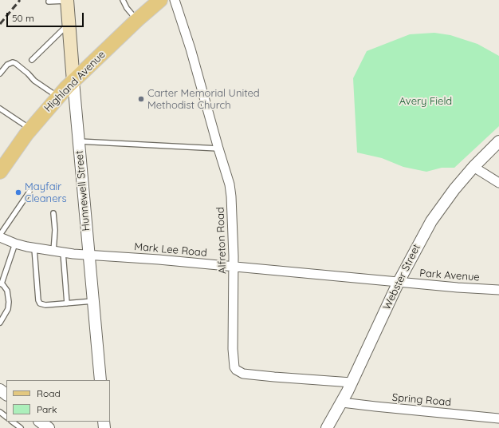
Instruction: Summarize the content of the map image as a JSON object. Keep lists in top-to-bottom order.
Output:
{
  "streets": {
    "main road": ["Highland Avenue", "Hunnewell Street"],
    "street": [
      "Alfreton Road",
      "Mark Lee Road",
      "Park Avenue",
      "Webster Street",
      "Spring Road"
    ]
  },
  "crossings": [
    ["Highland Avenue", "Hunnewell Street"],
    ["Hunnewell Street", "Mark Lee Road"],
    ["Alfreton Road", "Mark Lee Road"],
    ["Alfreton Road", "Webster Street"],
    ["Mark Lee Road", "Park Avenue"],
    ["Mark Lee Road", "Webster Street"],
    ["Park Avenue", "Webster Street"],
    ["Webster Street", "Spring Road"]
  ],
  "parks": ["Avery Field"],
  "places": ["Carter Memorial United Methodist Church", "Mayfair Cleaners"],
  "legend": ["Road", "Park"],
  "scale_bar": "50 m"
}
